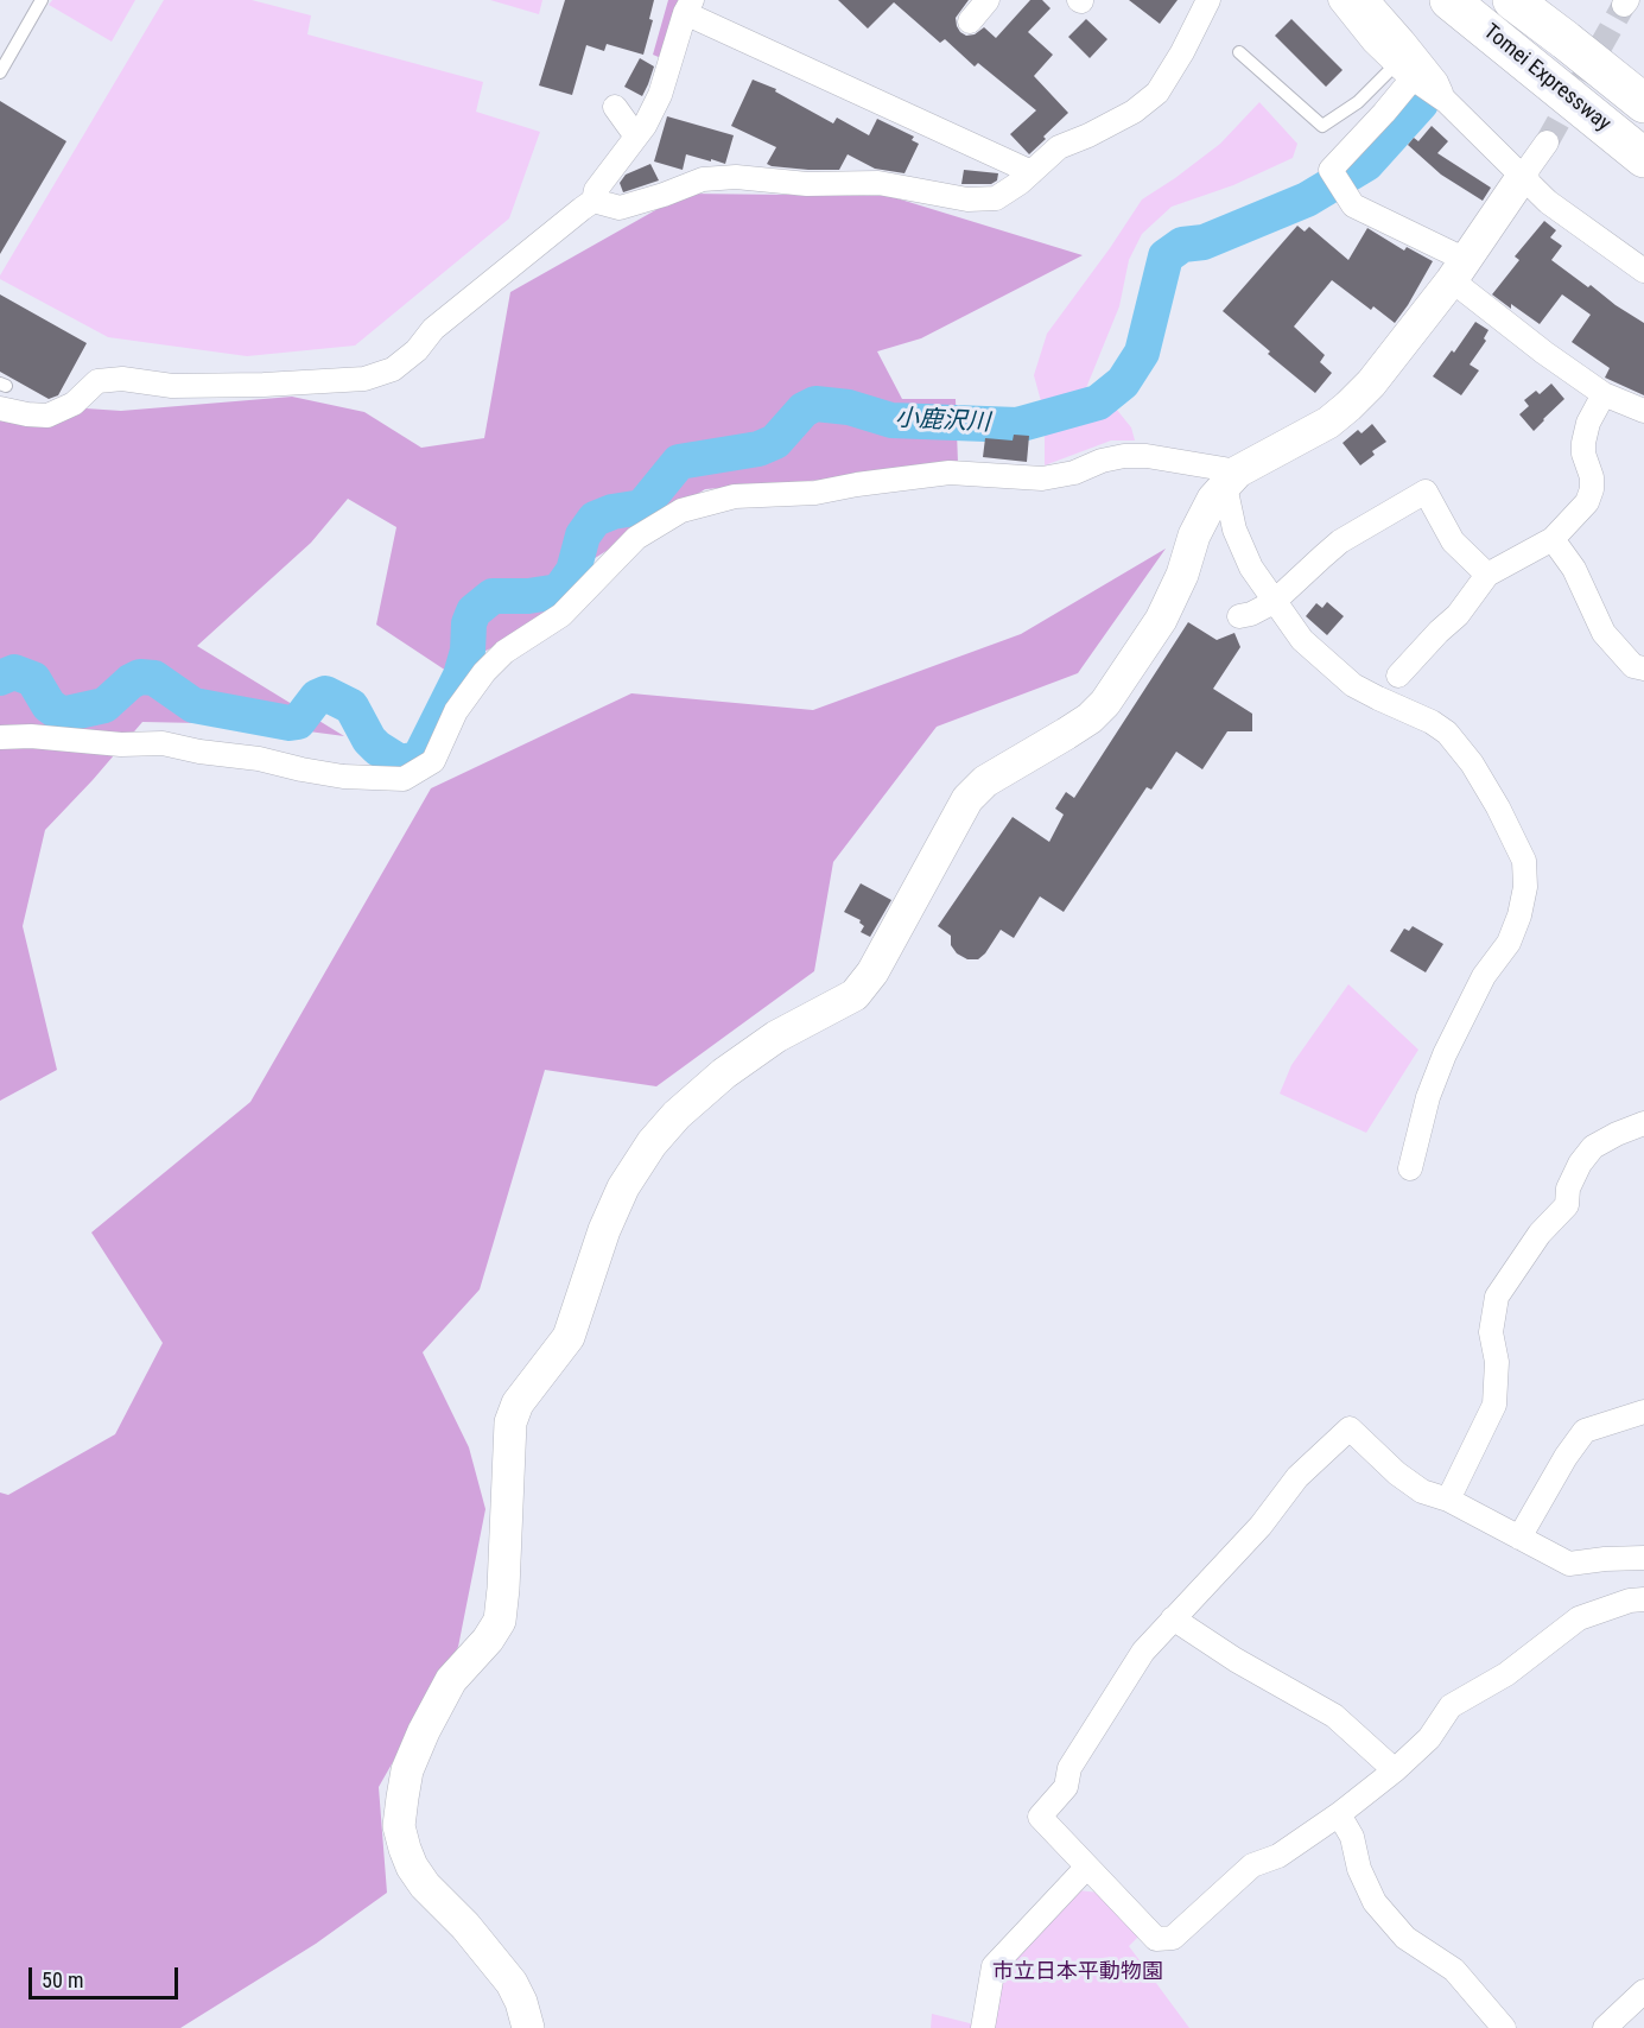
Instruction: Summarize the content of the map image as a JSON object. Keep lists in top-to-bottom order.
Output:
{
  "streets": {
    "highway": ["Tomei Expressway"]
  },
  "water": ["小鹿沢川"],
  "parks": ["市立日本平動物園"],
  "scale_bar": "50 m"
}
